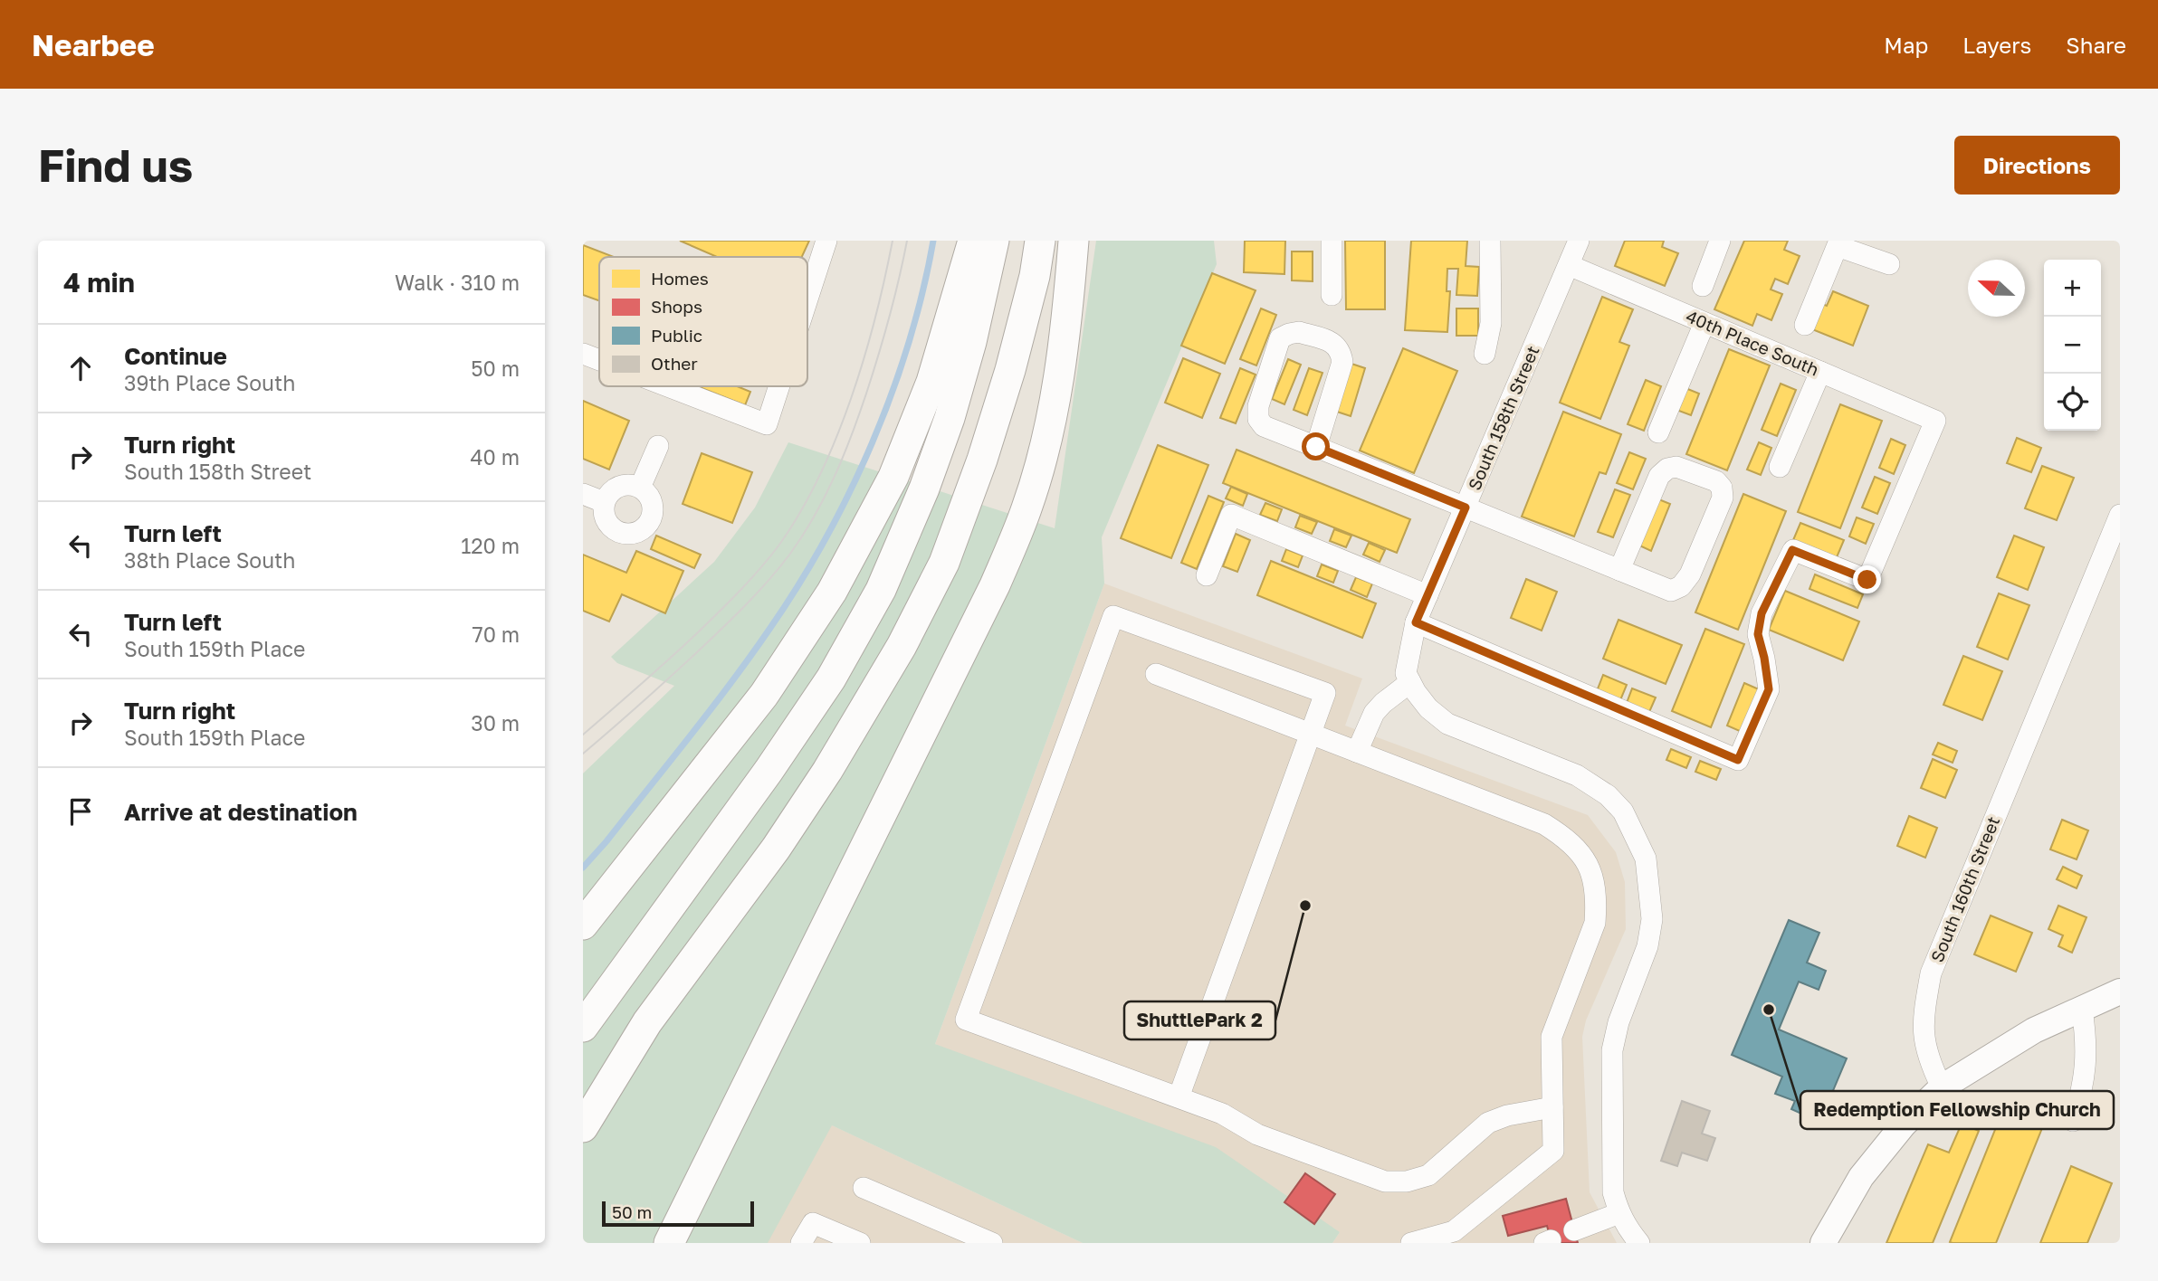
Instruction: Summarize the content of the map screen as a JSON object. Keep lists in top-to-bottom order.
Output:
{
  "streets": {
    "street": ["40th Place South", "South 158th Street", "South 160th Street"]
  },
  "crossings": [
    ["40th Place South", "South 158th Street"]
  ],
  "places": ["ShuttlePark 2", "Redemption Fellowship Church"],
  "legend": [
    "Homes",
    "Shops",
    "Public",
    "Other"
  ],
  "scale_bar": "50 m",
  "north": "left",
  "page": {
    "header": "Nearbee",
    "nav": ["Map", "Layers", "Share"],
    "buttons": "Directions",
    "title": "Find us",
    "heading": ["4 min", "Walk · 310 m"],
    "map_buttons": ["+", "−"],
    "list": [
      ["Continue", "39th Place South", "50 m"],
      ["Turn right", "South 158th Street", "40 m"],
      ["Turn left", "38th Place South", "120 m"],
      ["Turn left", "South 159th Place", "70 m"],
      ["Turn right", "South 159th Place", "30 m"],
      "Arrive at destination"
    ],
    "scale": "50 m"
  }
}
